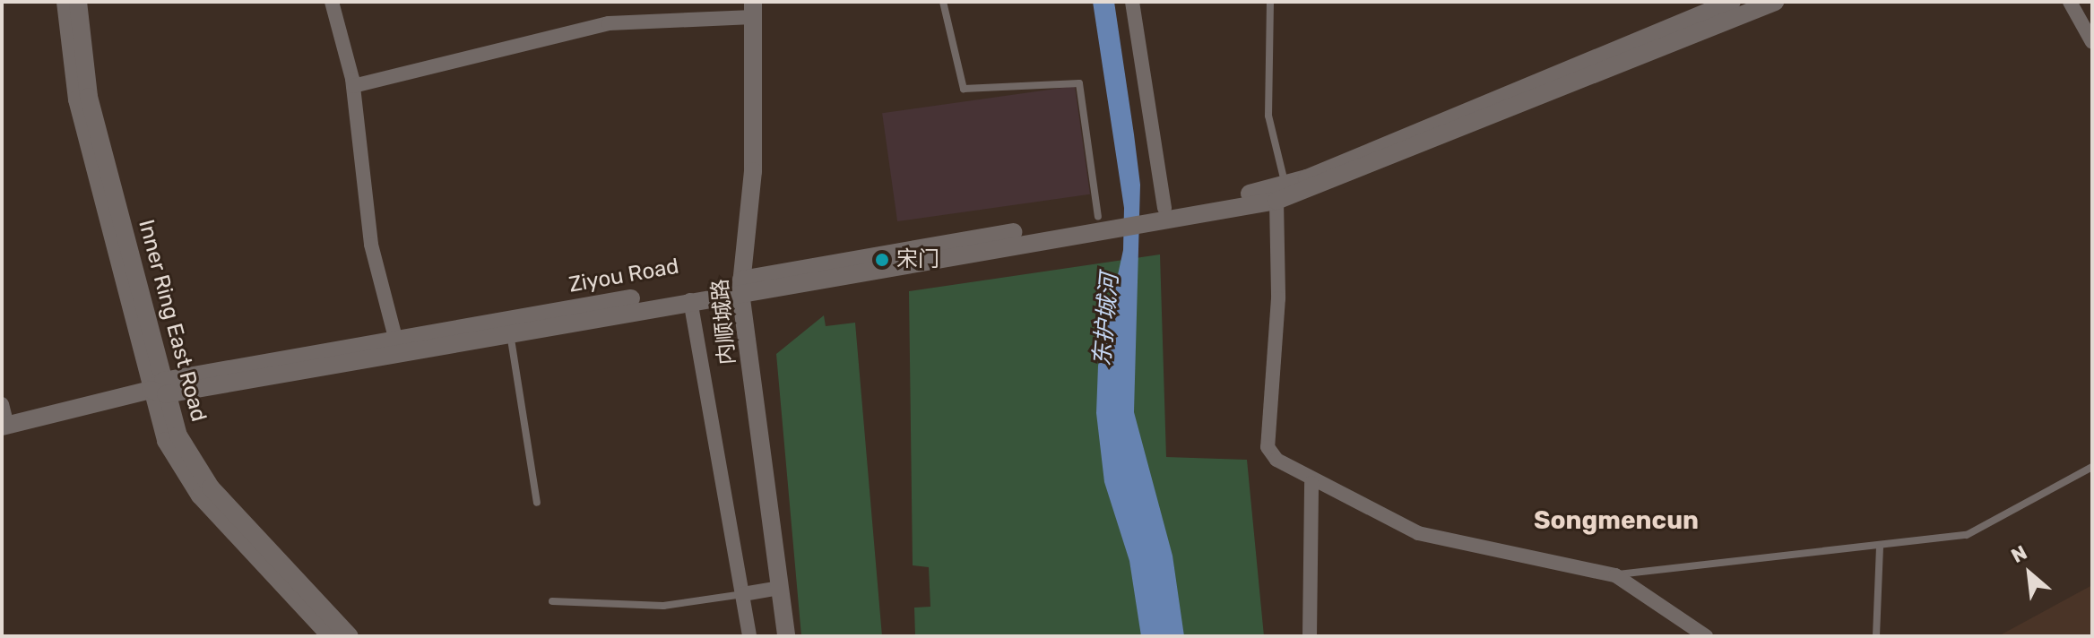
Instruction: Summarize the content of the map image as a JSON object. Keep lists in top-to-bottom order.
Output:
{
  "streets": {
    "street": ["Ziyou Road", "Inner Ring East Road", "内顺城路"]
  },
  "crossings": [
    ["Ziyou Road", "Inner Ring East Road"],
    ["Ziyou Road", "内顺城路"]
  ],
  "districts": ["Songmencun"],
  "water": ["东护城河"],
  "places": ["宋门"],
  "north": "top left"
}
